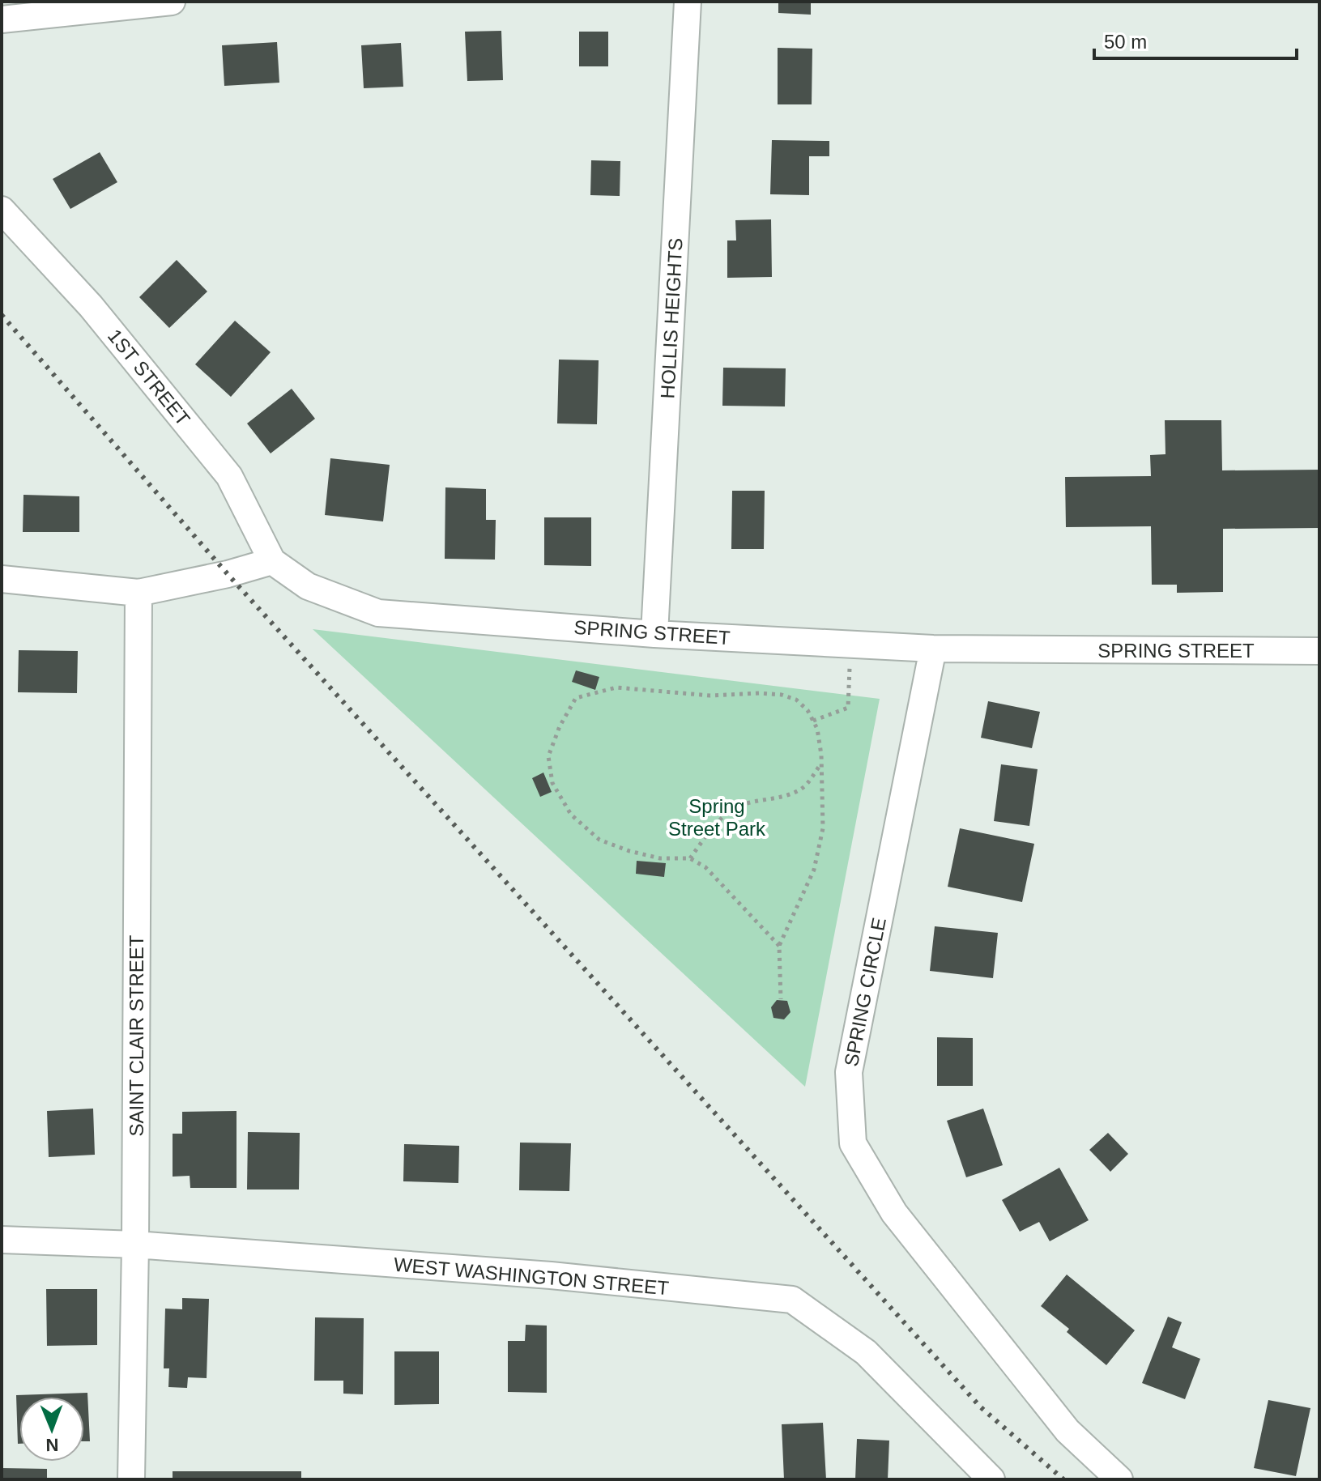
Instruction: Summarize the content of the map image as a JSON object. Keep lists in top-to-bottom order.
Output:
{
  "streets": {
    "street": [
      "HOLLIS HEIGHTS",
      "1ST STREET",
      "SPRING STREET",
      "SPRING CIRCLE",
      "SAINT CLAIR STREET",
      "WEST WASHINGTON STREET"
    ]
  },
  "crossings": [
    ["HOLLIS HEIGHTS", "SPRING STREET"],
    ["1ST STREET", "SPRING STREET"],
    ["SPRING STREET", "SPRING CIRCLE"],
    ["SAINT CLAIR STREET", "WEST WASHINGTON STREET"]
  ],
  "parks": ["Spring Street Park"],
  "scale_bar": "50 m",
  "north": "bottom"
}
